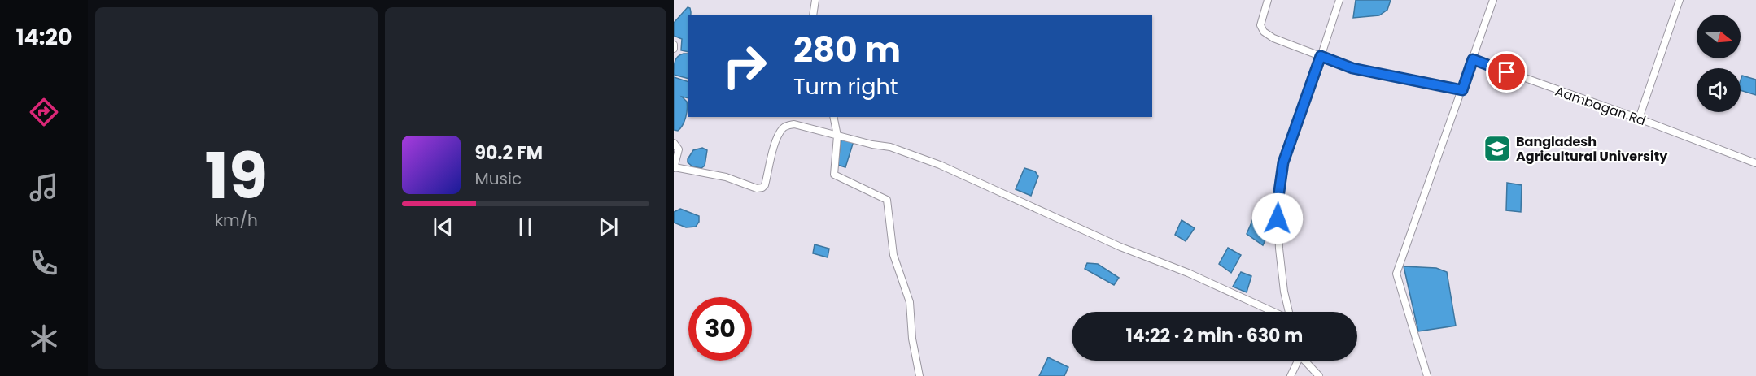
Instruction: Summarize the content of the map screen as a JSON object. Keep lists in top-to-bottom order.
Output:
{
  "streets": {
    "street": ["Aambagan Rd"]
  },
  "places": {
    "school or university": ["Bangladesh Agricultural University"]
  },
  "north": "right",
  "page": {
    "tabs": "14:20",
    "tile": ["19", "km/h"],
    "turn": ["280 m", "Turn right"],
    "song": ["90.2 FM", "Music"],
    "limit": "30",
    "trip": "14:22 · 2 min · 630 m"
  }
}
